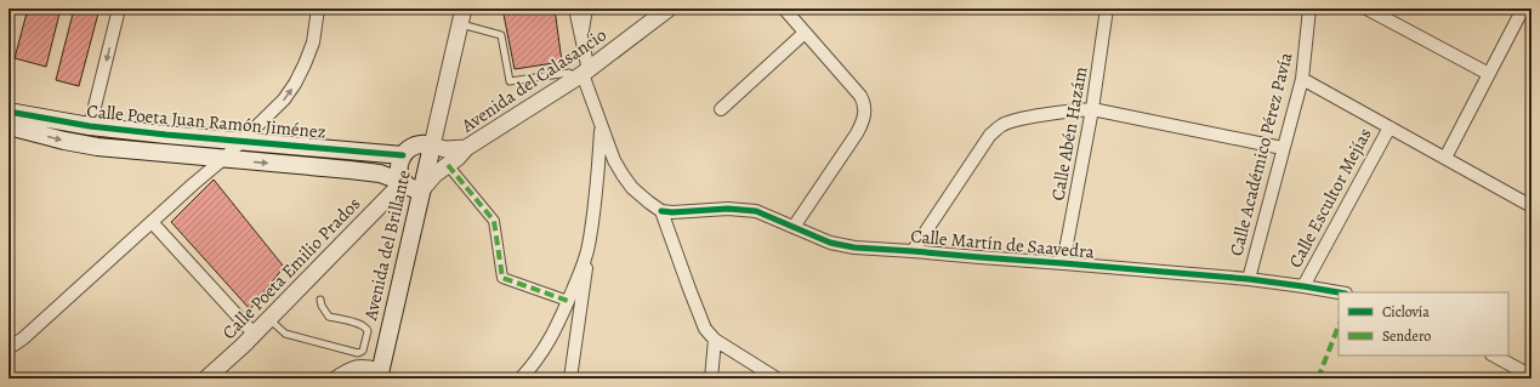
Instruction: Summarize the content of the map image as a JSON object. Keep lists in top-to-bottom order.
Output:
{
  "streets": {
    "main road": ["Calle Poeta Juan Ramón Jiménez", "Avenida del Brillante"],
    "street": [
      "Avenida del Calasancio",
      "Calle Abén Hazám",
      "Calle Académico Pérez Pavía",
      "Calle Escultor Mejías",
      "Calle Martín de Saavedra",
      "Calle Poeta Emilio Prados"
    ]
  },
  "crossings": [
    ["Avenida del Calasancio", "Calle Poeta Juan Ramón Jiménez"],
    ["Avenida del Calasancio", "Avenida del Brillante"],
    ["Calle Poeta Juan Ramón Jiménez", "Avenida del Brillante"],
    ["Calle Poeta Juan Ramón Jiménez", "Calle Poeta Emilio Prados"],
    ["Calle Abén Hazám", "Calle Martín de Saavedra"],
    ["Calle Académico Pérez Pavía", "Calle Martín de Saavedra"],
    ["Calle Escultor Mejías", "Calle Martín de Saavedra"]
  ],
  "legend": ["Ciclovía", "Sendero"]
}
